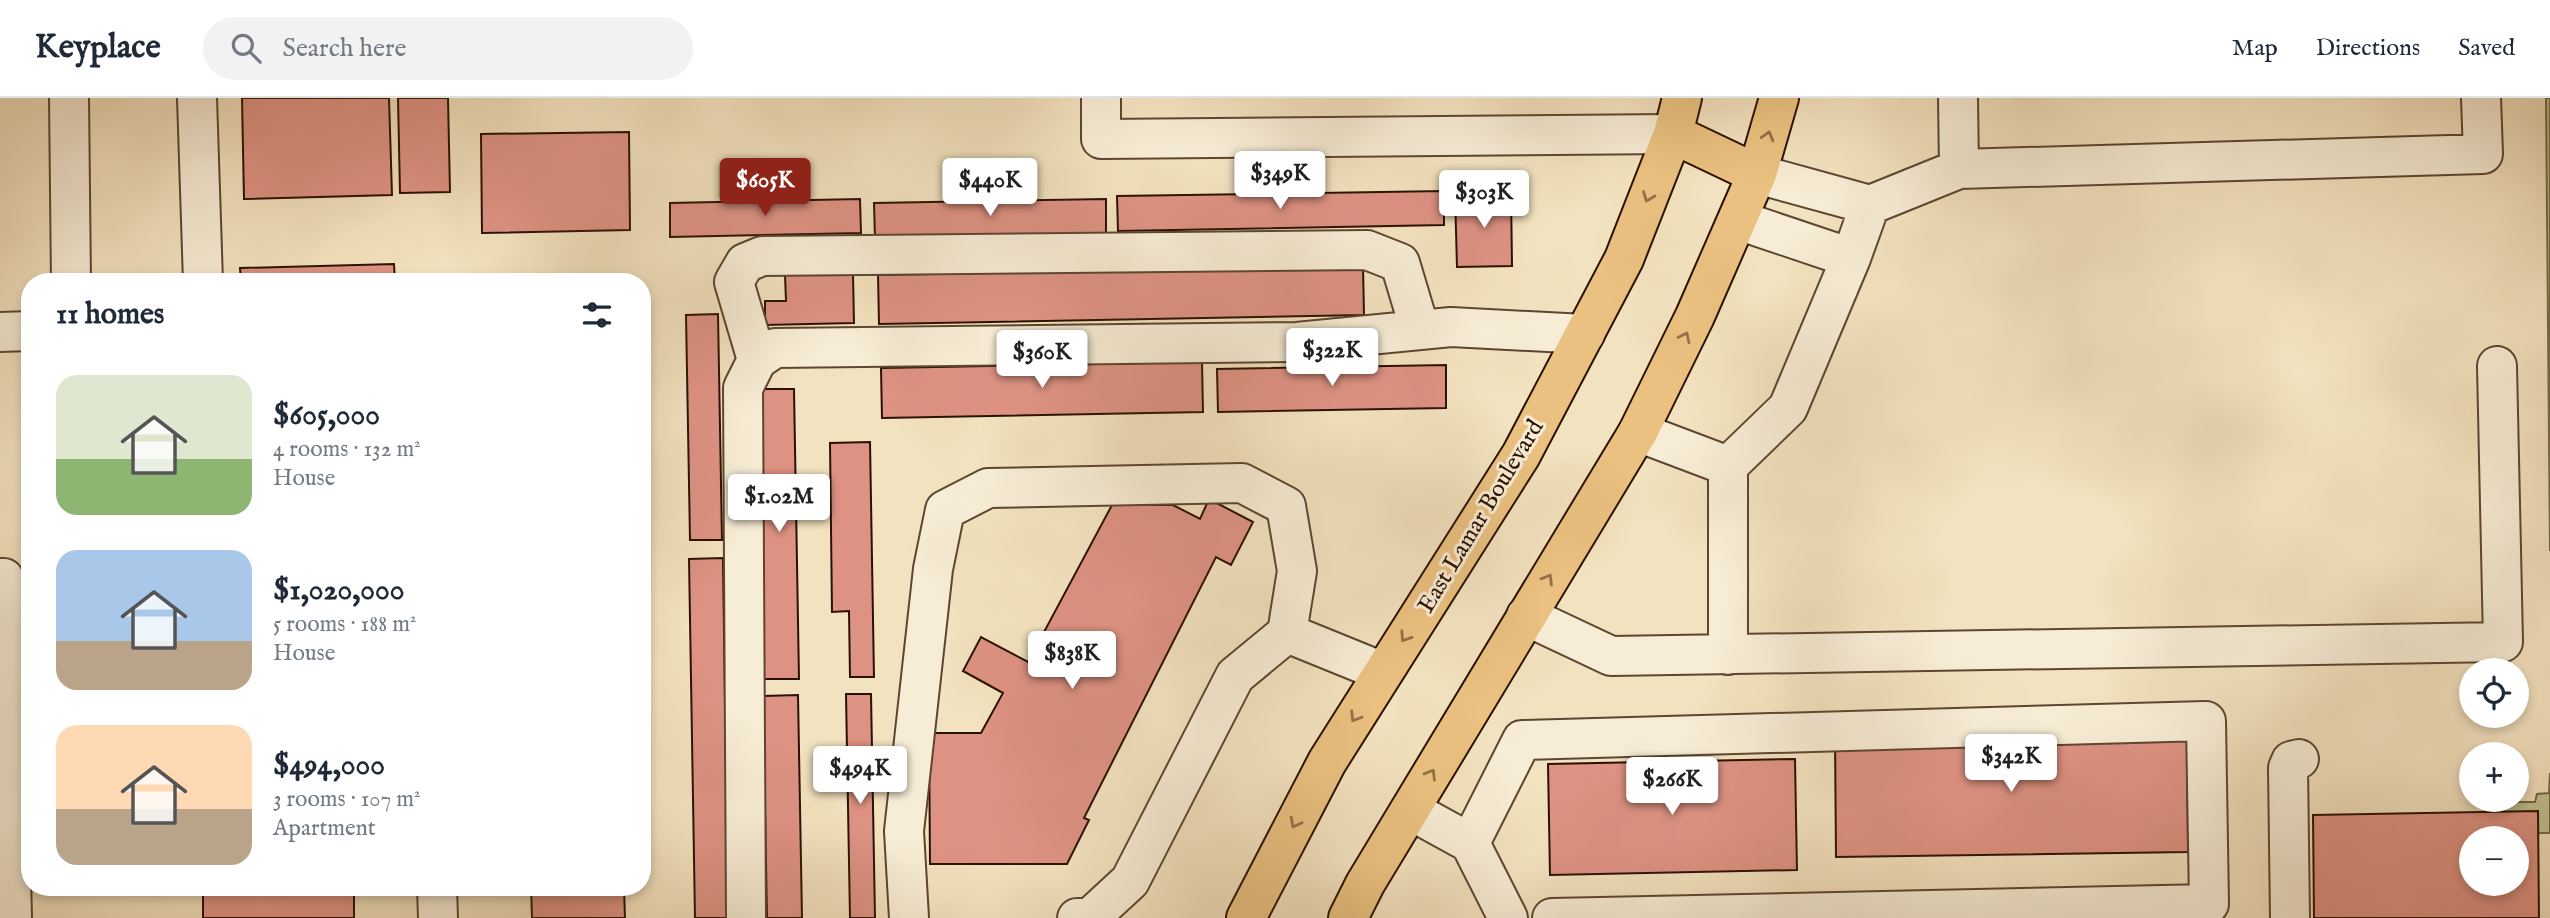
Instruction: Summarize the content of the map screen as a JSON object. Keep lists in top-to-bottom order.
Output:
{
  "streets": {
    "main road": ["East Lamar Boulevard"]
  },
  "page": {
    "header": "Keyplace",
    "search": "Search here",
    "nav": ["Map", "Directions", "Saved"],
    "price": [
      "$349K",
      "$605K",
      "$440K",
      "$303K",
      "$322K",
      "$360K",
      "$1.02M",
      "$838K",
      "$342K",
      "$494K",
      "$266K"
    ],
    "heading": "11 homes",
    "list": [
      {
        "name": "$605,000",
        "note": "4 rooms · 132 m² · House"
      },
      {
        "name": "$1,020,000",
        "note": "5 rooms · 188 m² · House"
      },
      {
        "name": "$494,000",
        "note": "3 rooms · 107 m² · Apartment"
      }
    ],
    "map_buttons": ["+", "−"]
  }
}
